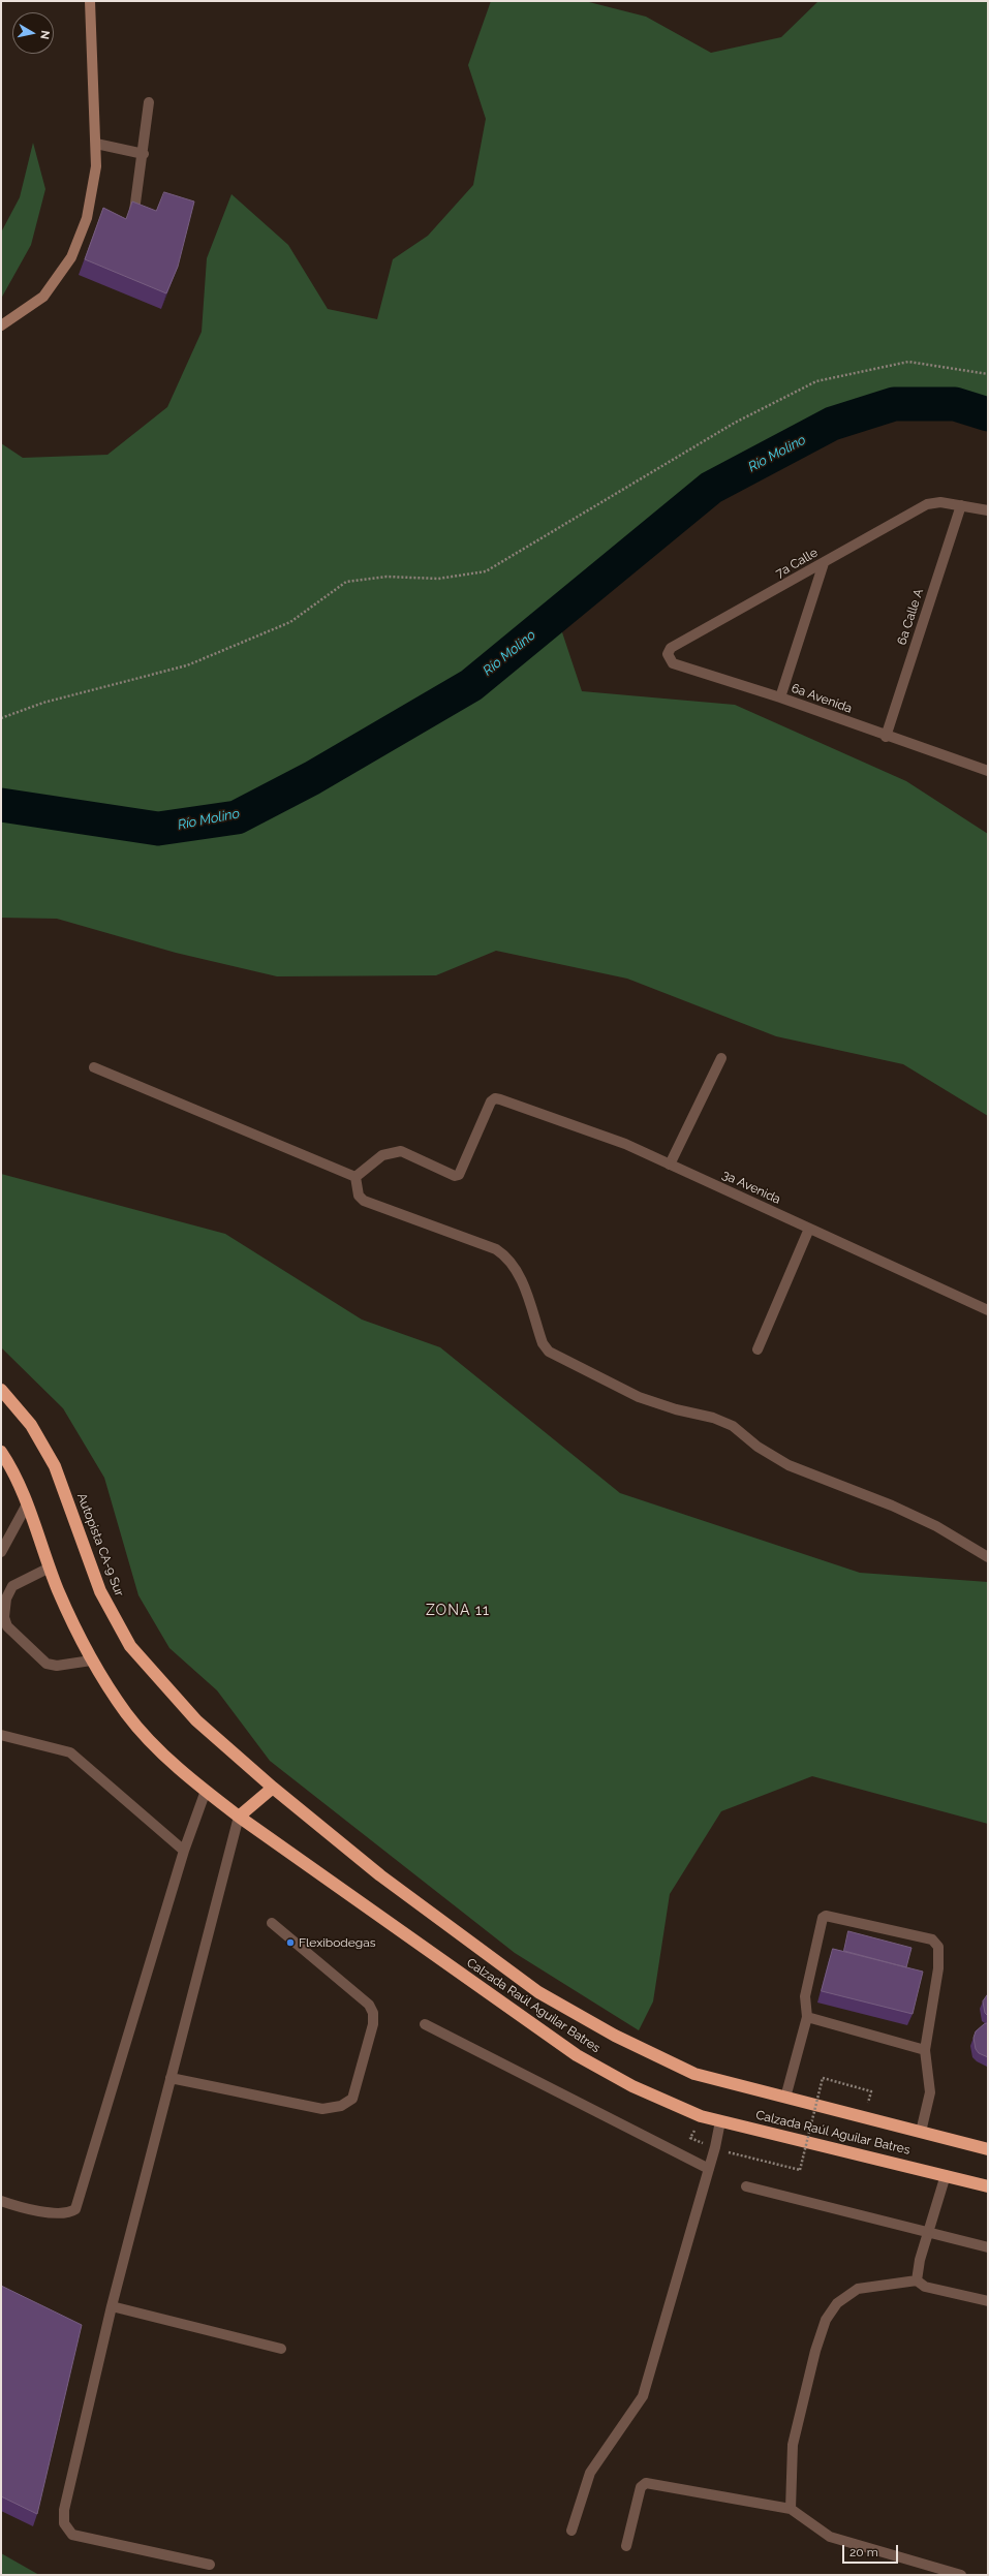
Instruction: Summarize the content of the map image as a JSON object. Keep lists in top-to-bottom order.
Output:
{
  "streets": {
    "highway": ["Autopista CA-9 Sur", "Calzada Raúl Aguilar Batres"],
    "street": [
      "7a Calle",
      "6a Calle A",
      "6a Avenida",
      "3a Avenida"
    ]
  },
  "crossings": [
    ["7a Calle", "6a Calle A"],
    ["7a Calle", "6a Avenida"],
    ["6a Calle A", "6a Avenida"],
    ["Autopista CA-9 Sur", "Calzada Raúl Aguilar Batres"]
  ],
  "districts": ["ZONA 11"],
  "water": ["Río Molino"],
  "places": ["Flexibodegas"],
  "scale_bar": "20 m",
  "north": "right"
}
